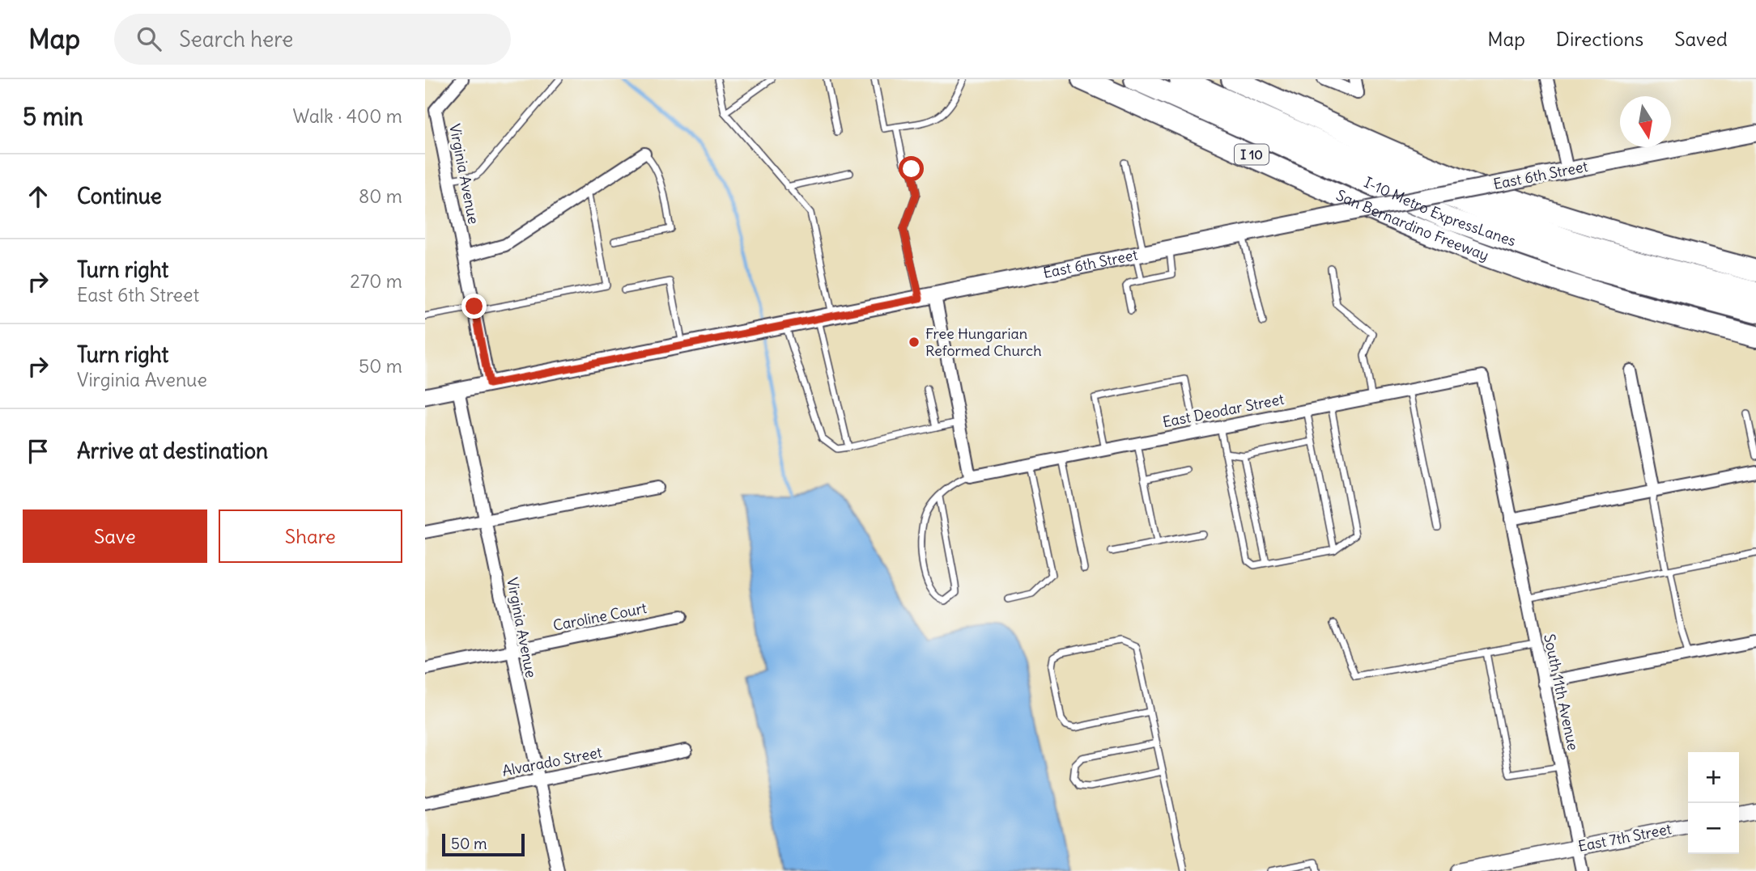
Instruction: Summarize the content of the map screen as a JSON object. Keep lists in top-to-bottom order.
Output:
{
  "streets": {
    "highway": ["I 10", "I-10 Metro ExpressLanes", "San Bernardino Freeway"],
    "main road": ["East 6th Street"],
    "street": [
      "Virginia Avenue",
      "East Deodar Street",
      "Caroline Court",
      "South 11th Avenue",
      "Alvarado Street",
      "East 7th Street"
    ]
  },
  "crossings": [
    ["Virginia Avenue", "East 6th Street"],
    ["Virginia Avenue", "Caroline Court"],
    ["Virginia Avenue", "Alvarado Street"],
    ["East Deodar Street", "South 11th Avenue"],
    ["South 11th Avenue", "East 7th Street"]
  ],
  "places": ["Free Hungarian Reformed Church"],
  "scale_bar": "50 m",
  "north": "bottom",
  "page": {
    "header": "Map",
    "search": "Search here",
    "nav": ["Map", "Directions", "Saved"],
    "heading": ["5 min", "Walk · 400 m"],
    "list": [
      ["Continue", "80 m"],
      ["Turn right", "East 6th Street", "270 m"],
      ["Turn right", "Virginia Avenue", "50 m"],
      "Arrive at destination"
    ],
    "buttons": ["Save", "Share"],
    "map_buttons": ["+", "−"],
    "scale": "50 m"
  }
}
